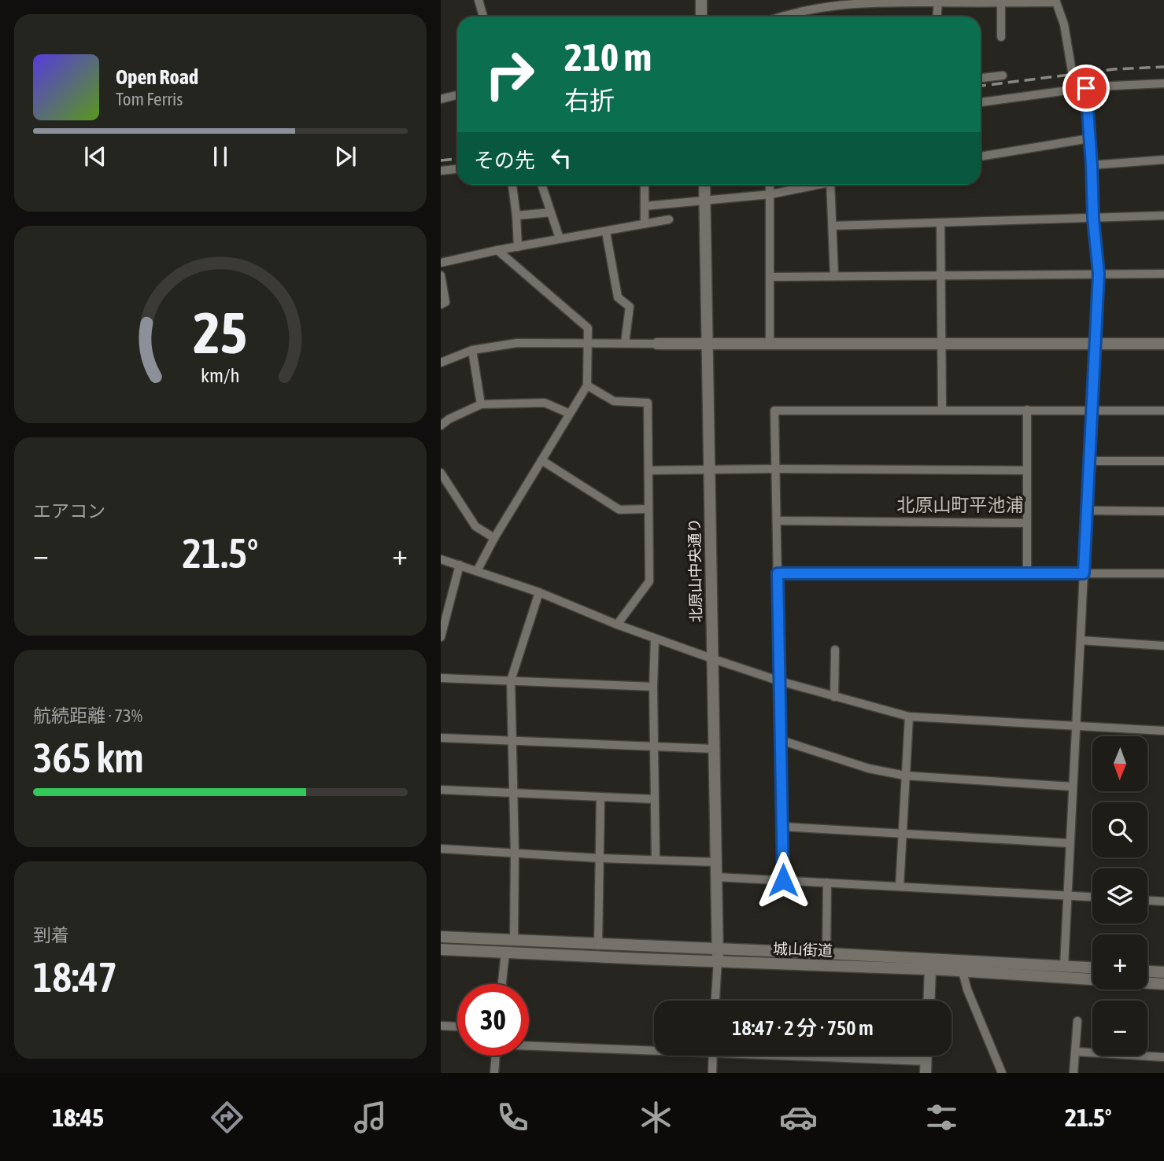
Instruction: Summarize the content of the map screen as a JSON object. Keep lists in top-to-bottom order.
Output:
{
  "streets": {
    "street": ["北原山中央通り", "城山街道"]
  },
  "crossings": [
    ["北原山中央通り", "城山街道"]
  ],
  "districts": ["北原山町平池浦"],
  "north": "bottom",
  "page": {
    "turn": ["210 m", "右折"],
    "song": ["Open Road", "Tom Ferris"],
    "then": "その先",
    "tile": [
      "エアコン",
      ["航続距離 · 73%", "365 km"],
      ["到着", "18:47"]
    ],
    "heat": ["−", "21.5°", "+"],
    "map_buttons": ["+", "−"],
    "limit": "30",
    "trip": "18:47 · 2 分 · 750 m",
    "tabs": ["18:45", "21.5°"],
    "gauge": ["25", "km/h"]
  }
}
